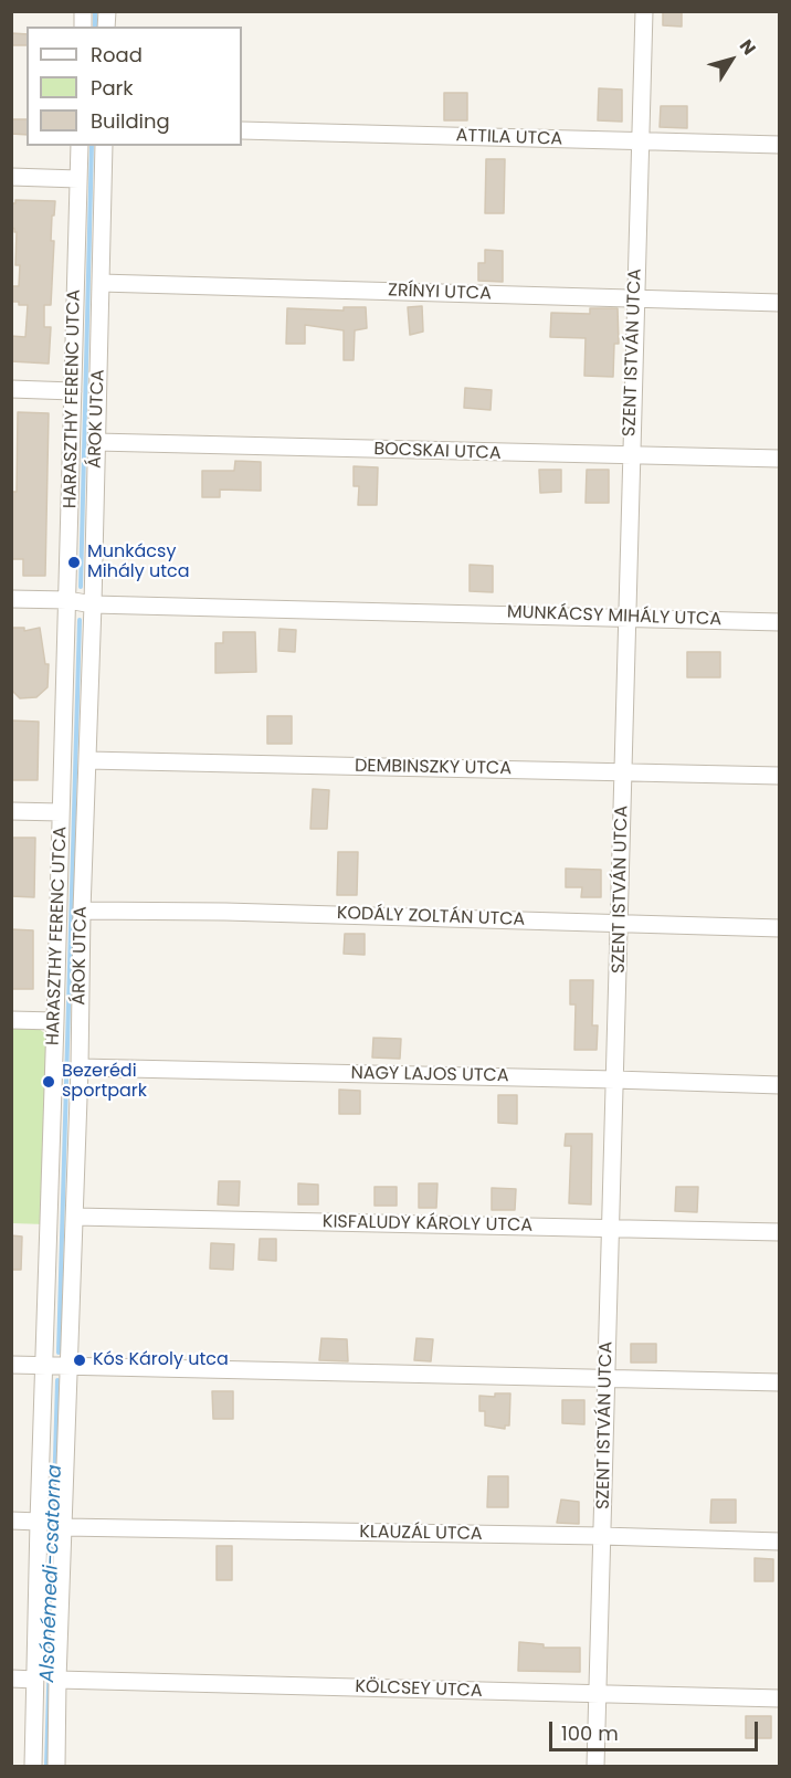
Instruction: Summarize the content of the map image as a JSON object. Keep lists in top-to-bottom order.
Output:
{
  "streets": {
    "street": [
      "ATTILA UTCA",
      "ZRÍNYI UTCA",
      "SZENT ISTVÁN UTCA",
      "HARASZTHY FERENC UTCA",
      "ÁROK UTCA",
      "BOCSKAI UTCA",
      "MUNKÁCSY MIHÁLY UTCA",
      "DEMBINSZKY UTCA",
      "KODÁLY ZOLTÁN UTCA",
      "NAGY LAJOS UTCA",
      "KISFALUDY KÁROLY UTCA",
      "KLAUZÁL UTCA",
      "KÖLCSEY UTCA"
    ]
  },
  "crossings": [
    ["ATTILA UTCA", "SZENT ISTVÁN UTCA"],
    ["ZRÍNYI UTCA", "SZENT ISTVÁN UTCA"],
    ["ZRÍNYI UTCA", "ÁROK UTCA"],
    ["SZENT ISTVÁN UTCA", "BOCSKAI UTCA"],
    ["SZENT ISTVÁN UTCA", "MUNKÁCSY MIHÁLY UTCA"],
    ["SZENT ISTVÁN UTCA", "DEMBINSZKY UTCA"],
    ["SZENT ISTVÁN UTCA", "KODÁLY ZOLTÁN UTCA"],
    ["SZENT ISTVÁN UTCA", "NAGY LAJOS UTCA"],
    ["SZENT ISTVÁN UTCA", "KISFALUDY KÁROLY UTCA"],
    ["SZENT ISTVÁN UTCA", "KLAUZÁL UTCA"],
    ["SZENT ISTVÁN UTCA", "KÖLCSEY UTCA"],
    ["HARASZTHY FERENC UTCA", "MUNKÁCSY MIHÁLY UTCA"],
    ["ÁROK UTCA", "BOCSKAI UTCA"],
    ["ÁROK UTCA", "MUNKÁCSY MIHÁLY UTCA"],
    ["ÁROK UTCA", "DEMBINSZKY UTCA"],
    ["ÁROK UTCA", "KODÁLY ZOLTÁN UTCA"],
    ["ÁROK UTCA", "NAGY LAJOS UTCA"],
    ["ÁROK UTCA", "KISFALUDY KÁROLY UTCA"],
    ["ÁROK UTCA", "KLAUZÁL UTCA"],
    ["ÁROK UTCA", "KÖLCSEY UTCA"]
  ],
  "water": ["Alsónémedi-csatorna"],
  "places": ["Munkácsy Mihály utca", "Bezerédi sportpark", "Kós Károly utca"],
  "legend": ["Road", "Park", "Building"],
  "scale_bar": "100 m",
  "north": "top right"
}
